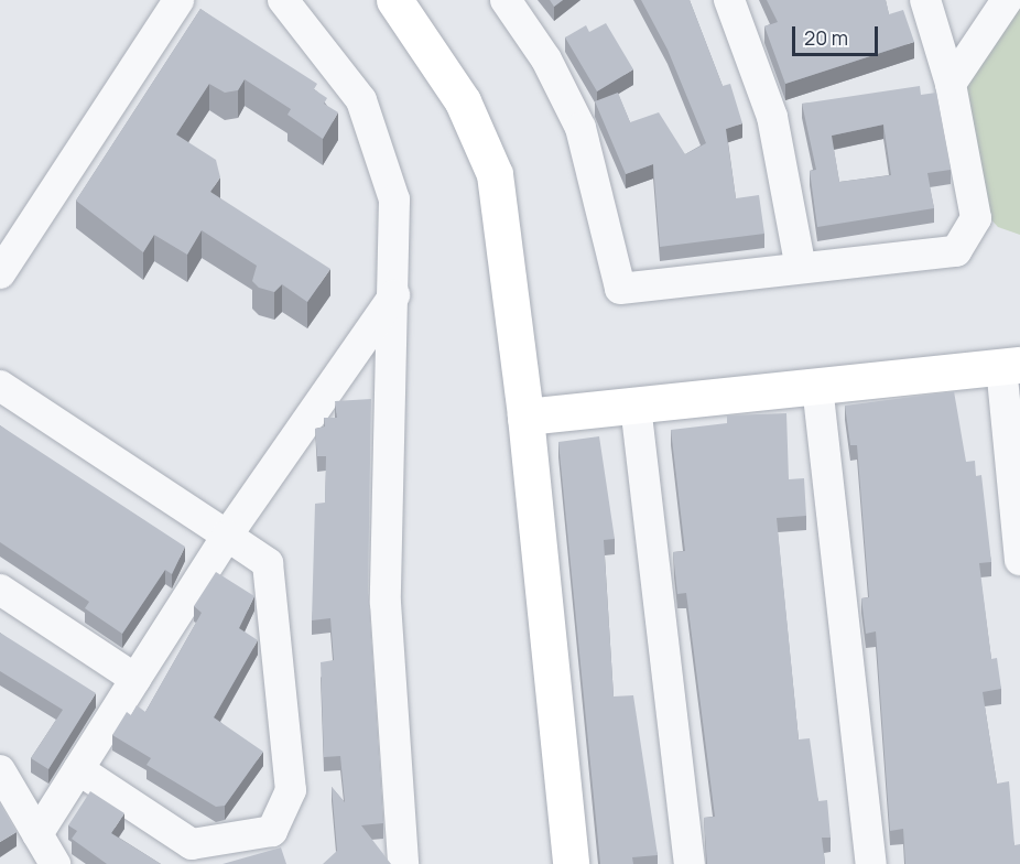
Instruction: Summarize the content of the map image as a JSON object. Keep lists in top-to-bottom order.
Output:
{
  "scale_bar": "20 m"
}
